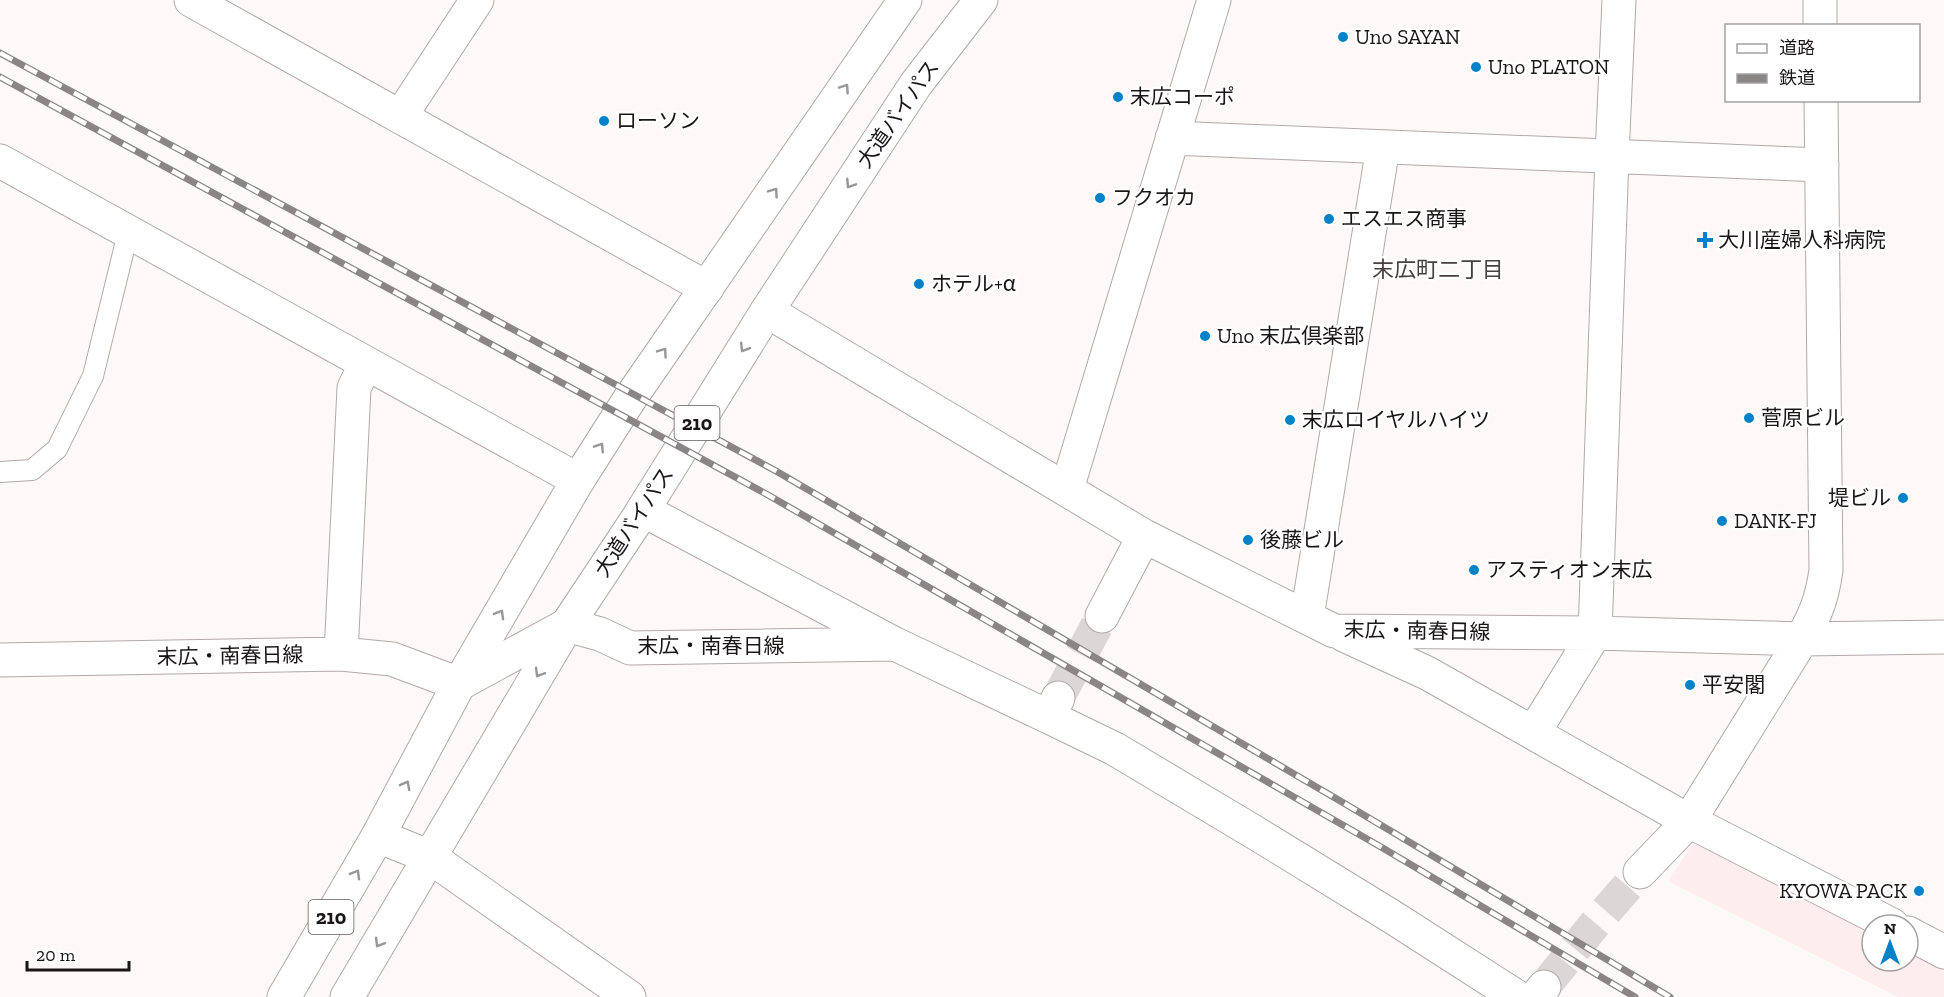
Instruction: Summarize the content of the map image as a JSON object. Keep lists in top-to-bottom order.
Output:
{
  "streets": {
    "main road": ["大道バイパス", "210", "末広・南春日線"]
  },
  "crossings": [
    ["大道バイパス", "末広・南春日線"],
    ["210", "末広・南春日線"]
  ],
  "districts": ["末広町二丁目"],
  "places": {
    "other": [
      "Uno SAYAN",
      "Uno PLATON",
      "末広コーポ",
      "ローソン",
      "フクオカ",
      "エスエス商事",
      "ホテル+α",
      "Uno 末広倶楽部",
      "菅原ビル",
      "末広ロイヤルハイツ",
      "堤ビル",
      "DANK-FJ",
      "後藤ビル",
      "アスティオン末広",
      "平安閣",
      "KYOWA PACK"
    ],
    "health": ["大川産婦人科病院"]
  },
  "legend": ["道路", "鉄道"],
  "scale_bar": "20 m",
  "north": "top"
}
